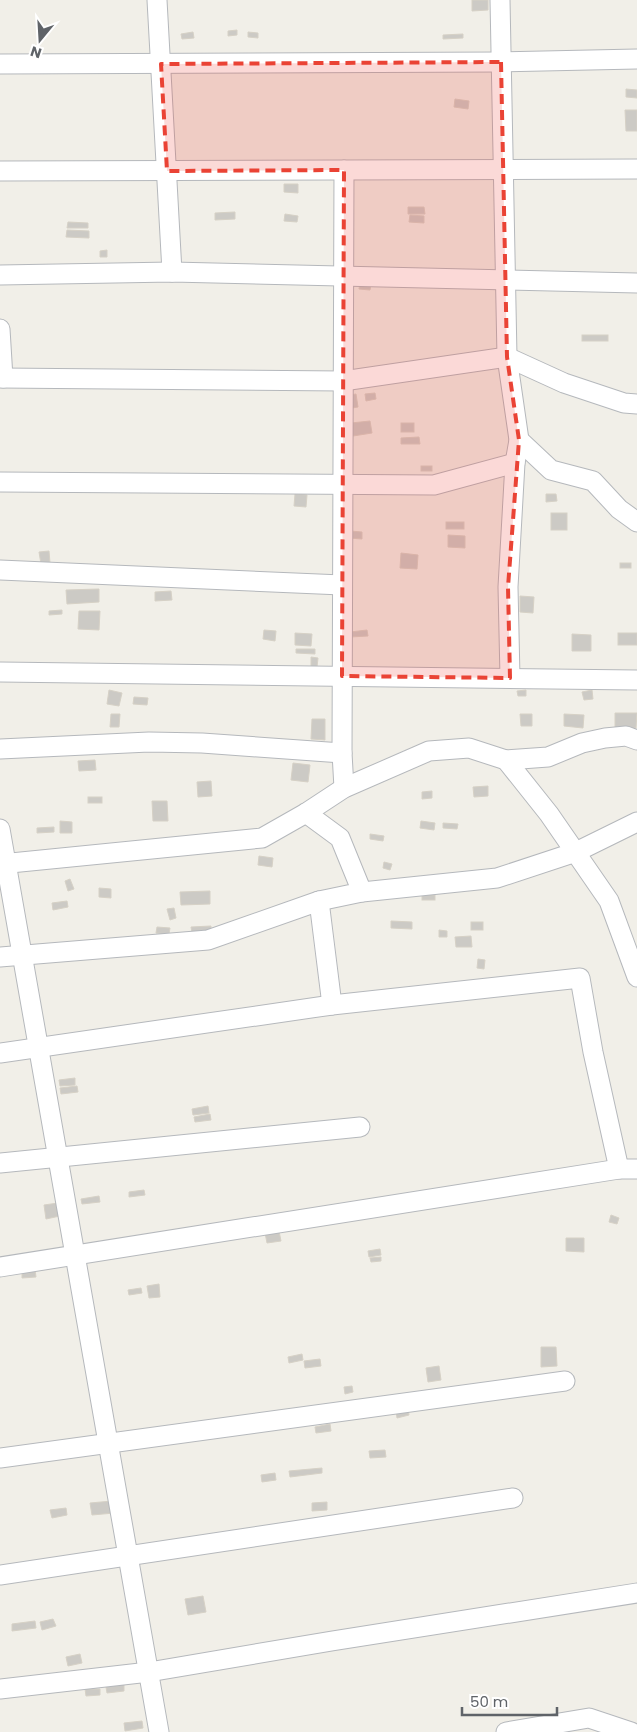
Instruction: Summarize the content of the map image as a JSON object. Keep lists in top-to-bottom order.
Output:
{
  "scale_bar": "50 m",
  "north": "bottom"
}
